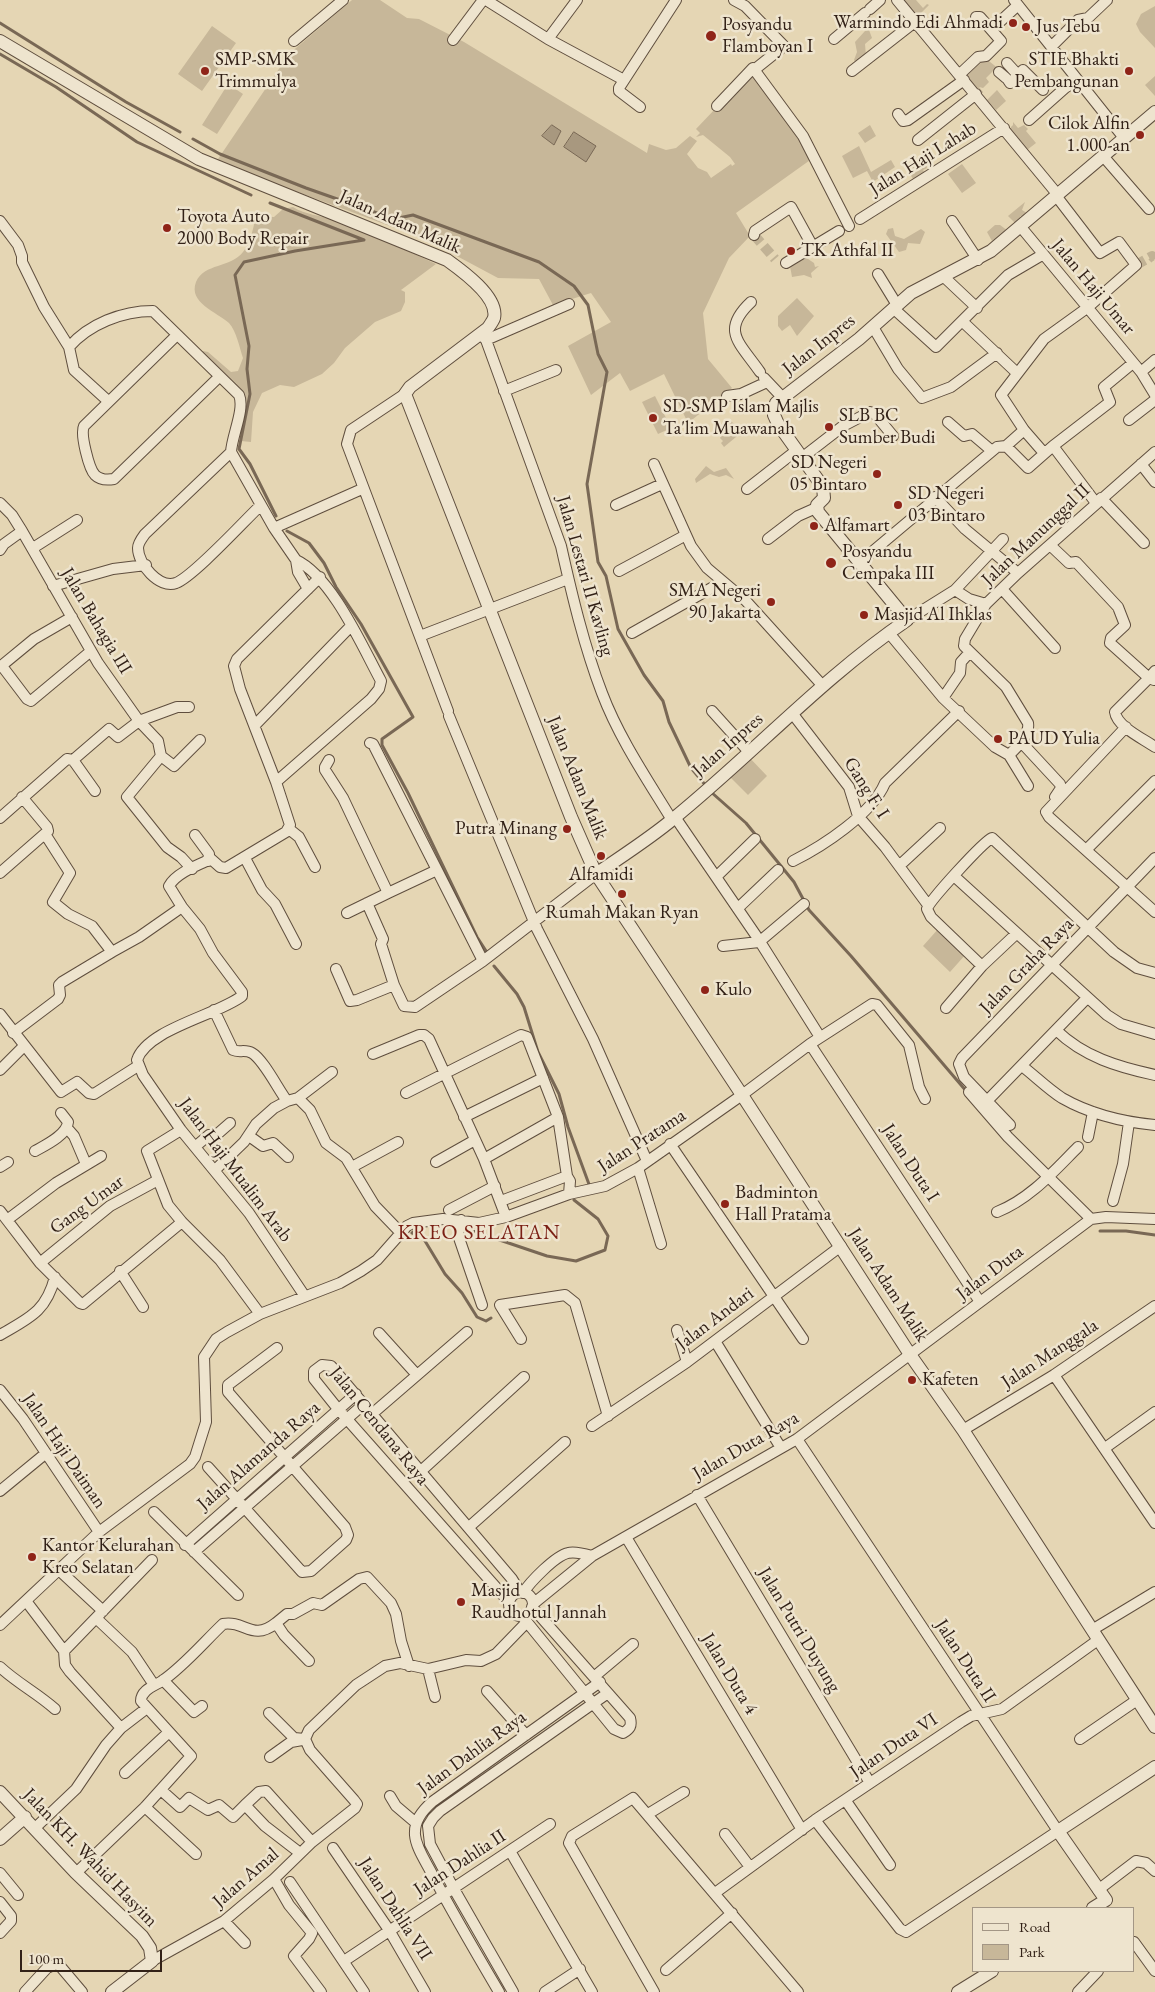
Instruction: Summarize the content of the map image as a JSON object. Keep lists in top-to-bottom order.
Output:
{
  "streets": {
    "street": [
      "Jalan Haji Lahab",
      "Jalan Adam Malik",
      "Jalan Haji Umar",
      "Jalan Inpres",
      "Jalan Manunggal II",
      "Jalan Lestari II Kavling",
      "Jalan Bahagia III",
      "Gang F. I",
      "Jalan Graha Raya",
      "Jalan Pratama",
      "Jalan Duta I",
      "Jalan Haji Mualim Arab",
      "Gang Umar",
      "Jalan Duta",
      "Jalan Andari",
      "Jalan Manggala",
      "Jalan Cendana Raya",
      "Jalan Duta Raya",
      "Jalan Haji Daiman",
      "Jalan Alamanda Raya",
      "Jalan Putri Duyung",
      "Jalan Duta II",
      "Jalan Duta 4",
      "Jalan Duta VI",
      "Jalan Dahlia Raya",
      "Jalan KH. Wahid Hasyim",
      "Jalan Dahlia II",
      "Jalan Amal",
      "Jalan Dahlia VII"
    ]
  },
  "crossings": [
    ["Jalan Adam Malik", "Jalan Inpres"],
    ["Jalan Adam Malik", "Jalan Lestari II Kavling"],
    ["Jalan Adam Malik", "Jalan Pratama"],
    ["Jalan Adam Malik", "Jalan Duta"],
    ["Jalan Adam Malik", "Jalan Andari"],
    ["Jalan Adam Malik", "Jalan Manggala"],
    ["Jalan Adam Malik", "Jalan Duta Raya"],
    ["Jalan Adam Malik", "Jalan Duta VI"],
    ["Jalan Haji Umar", "Jalan Inpres"],
    ["Jalan Inpres", "Jalan Manunggal II"],
    ["Jalan Inpres", "Jalan Lestari II Kavling"],
    ["Jalan Inpres", "Gang F. I"],
    ["Jalan Lestari II Kavling", "Jalan Pratama"],
    ["Jalan Pratama", "Jalan Duta I"],
    ["Jalan Pratama", "Jalan Haji Mualim Arab"],
    ["Jalan Pratama", "Jalan Haji Daiman"],
    ["Jalan Duta I", "Jalan Duta"],
    ["Jalan Duta", "Jalan Duta Raya"],
    ["Jalan Cendana Raya", "Jalan Duta Raya"],
    ["Jalan Cendana Raya", "Jalan Alamanda Raya"],
    ["Jalan Duta Raya", "Jalan Putri Duyung"],
    ["Jalan Duta Raya", "Jalan Duta II"],
    ["Jalan Duta Raya", "Jalan Duta 4"],
    ["Jalan Putri Duyung", "Jalan Duta VI"],
    ["Jalan Duta II", "Jalan Duta VI"],
    ["Jalan Duta 4", "Jalan Duta VI"],
    ["Jalan Dahlia Raya", "Jalan Dahlia II"],
    ["Jalan KH. Wahid Hasyim", "Jalan Amal"],
    ["Jalan Dahlia II", "Jalan Dahlia VII"]
  ],
  "districts": ["KREO SELATAN"],
  "places": [
    "Warmindo Edi Ahmadi",
    "Jus Tebu",
    "Posyandu Flamboyan I",
    "SMP-SMK Trimmulya",
    "STIE Bhakti Pembangunan",
    "Cilok Alfin 1.000-an",
    "Toyota Auto 2000 Body Repair",
    "TK Athfal II",
    "SD-SMP Islam Majlis Ta'lim Muawanah",
    "SLB BC Sumber Budi",
    "SD Negeri 05 Bintaro",
    "SD Negeri 03 Bintaro",
    "Alfamart",
    "Posyandu Cempaka III",
    "SMA Negeri 90 Jakarta",
    "Masjid Al Ihklas",
    "PAUD Yulia",
    "Putra Minang",
    "Alfamidi",
    "Rumah Makan Ryan",
    "Kulo",
    "Badminton Hall Pratama",
    "Kafeten",
    "Kantor Kelurahan Kreo Selatan",
    "Masjid Raudhotul Jannah"
  ],
  "legend": ["Road", "Park"],
  "scale_bar": "100 m"
}
